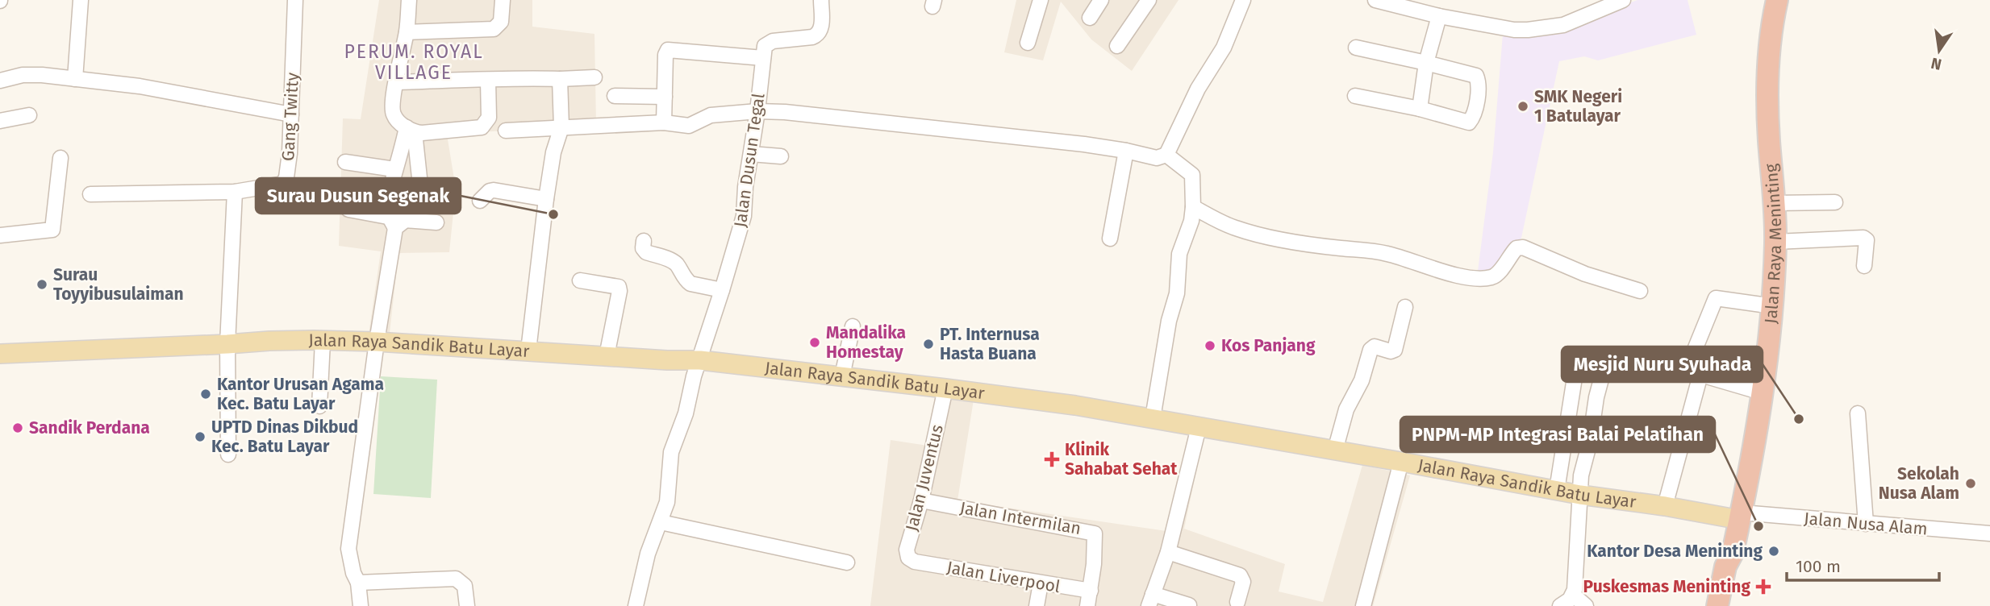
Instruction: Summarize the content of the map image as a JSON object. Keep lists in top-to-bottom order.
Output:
{
  "streets": {
    "highway": ["Jalan Raya Meninting"],
    "main road": ["Jalan Raya Sandik Batu Layar"],
    "street": [
      "Gang Twitty",
      "Jalan Dusun Tegal",
      "Jalan Juventus",
      "Jalan Intermilan",
      "Jalan Nusa Alam",
      "Jalan Liverpool"
    ]
  },
  "crossings": [
    ["Jalan Dusun Tegal", "Jalan Raya Sandik Batu Layar"],
    ["Jalan Raya Meninting", "Jalan Raya Sandik Batu Layar"],
    ["Jalan Raya Meninting", "Jalan Nusa Alam"],
    ["Jalan Raya Sandik Batu Layar", "Jalan Juventus"],
    ["Jalan Raya Sandik Batu Layar", "Jalan Nusa Alam"],
    ["Jalan Juventus", "Jalan Intermilan"],
    ["Jalan Juventus", "Jalan Liverpool"],
    ["Jalan Intermilan", "Jalan Liverpool"]
  ],
  "districts": ["PERUM. ROYAL VILLAGE"],
  "places": {
    "other": [
      "SMK Negeri 1 Batulayar",
      "Surau Dusun Segenak",
      "Surau Toyyibusulaiman",
      "Mandalika Homestay",
      "PT. Internusa Hasta Buana",
      "Kos Panjang",
      "Kantor Urusan Agama Kec. Batu Layar",
      "Mesjid Nuru Syuhada",
      "Sandik Perdana",
      "UPTD Dinas Dikbud Kec. Batu Layar",
      "Sekolah Nusa Alam",
      "PNPM-MP Integrasi Balai Pelatihan",
      "Kantor Desa Meninting"
    ],
    "health": ["Klinik Sahabat Sehat", "Puskesmas Meninting"]
  },
  "scale_bar": "100 m",
  "north": "bottom"
}
